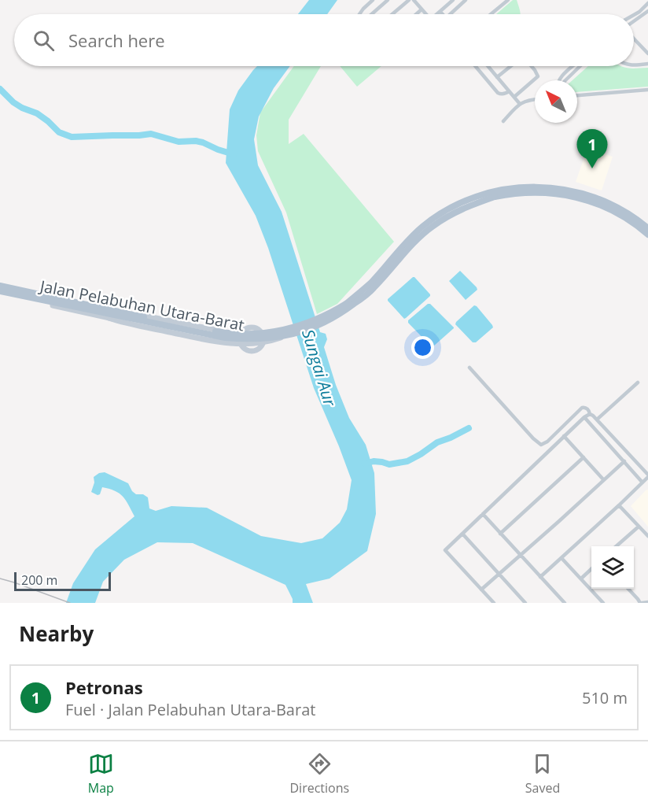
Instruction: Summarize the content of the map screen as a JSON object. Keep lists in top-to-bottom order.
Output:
{
  "streets": {
    "main road": ["Jalan Pelabuhan Utara-Barat"]
  },
  "water": ["Sungai Aur"],
  "scale_bar": "200 m",
  "north": "top left",
  "page": {
    "search": "Search here",
    "pins": "1",
    "scale": "200 m",
    "heading": "Nearby",
    "list": [
      {
        "mark": "1",
        "name": "Petronas",
        "note": "Fuel · Jalan Pelabuhan Utara-Barat",
        "value": "510 m"
      }
    ],
    "nav": ["Map", "Directions", "Saved"]
  }
}
